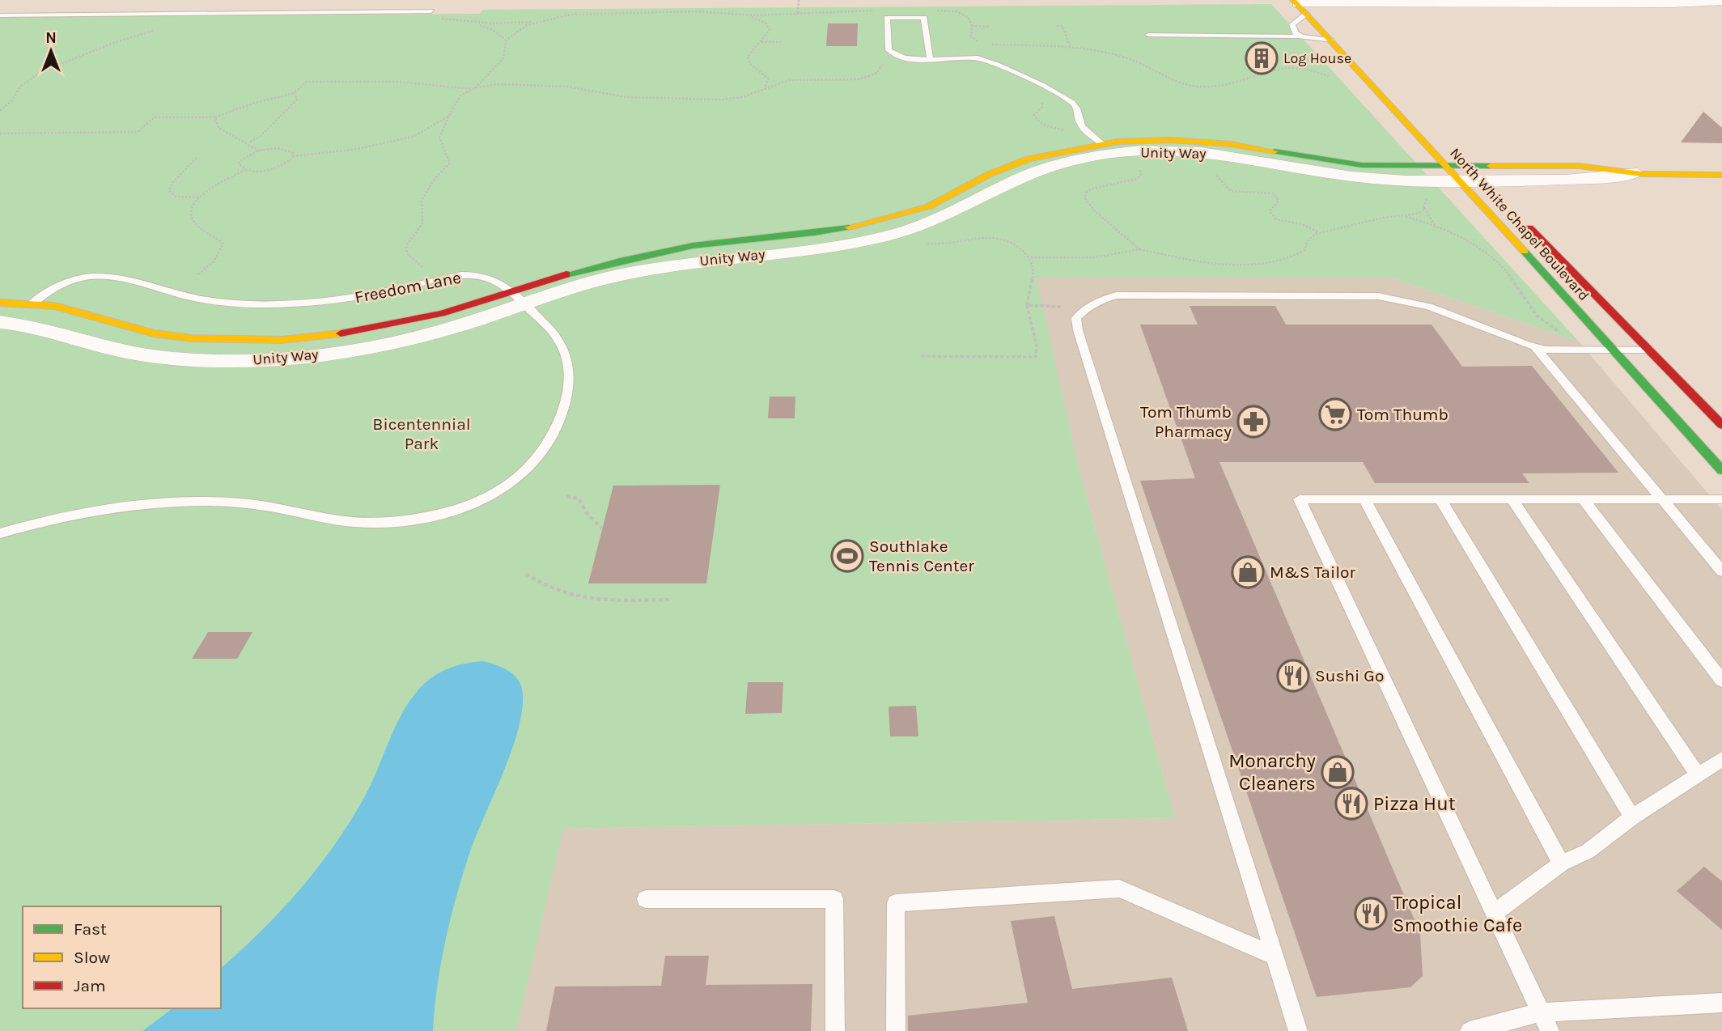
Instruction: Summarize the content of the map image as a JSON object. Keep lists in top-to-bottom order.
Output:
{
  "streets": {
    "main road": ["Unity Way", "North White Chapel Boulevard"],
    "lane": ["Freedom Lane"]
  },
  "crossings": [
    ["Unity Way", "North White Chapel Boulevard"],
    ["Unity Way", "Freedom Lane"]
  ],
  "parks": ["Bicentennial Park"],
  "places": {
    "building": ["Log House"],
    "supermarket": ["Tom Thumb"],
    "pharmacy": ["Tom Thumb Pharmacy"],
    "sports": ["Southlake Tennis Center"],
    "shop": ["M&S Tailor", "Monarchy Cleaners"],
    "restaurant": ["Sushi Go", "Pizza Hut", "Tropical Smoothie Cafe"]
  },
  "legend": ["Fast", "Slow", "Jam"],
  "north": "top"
}
